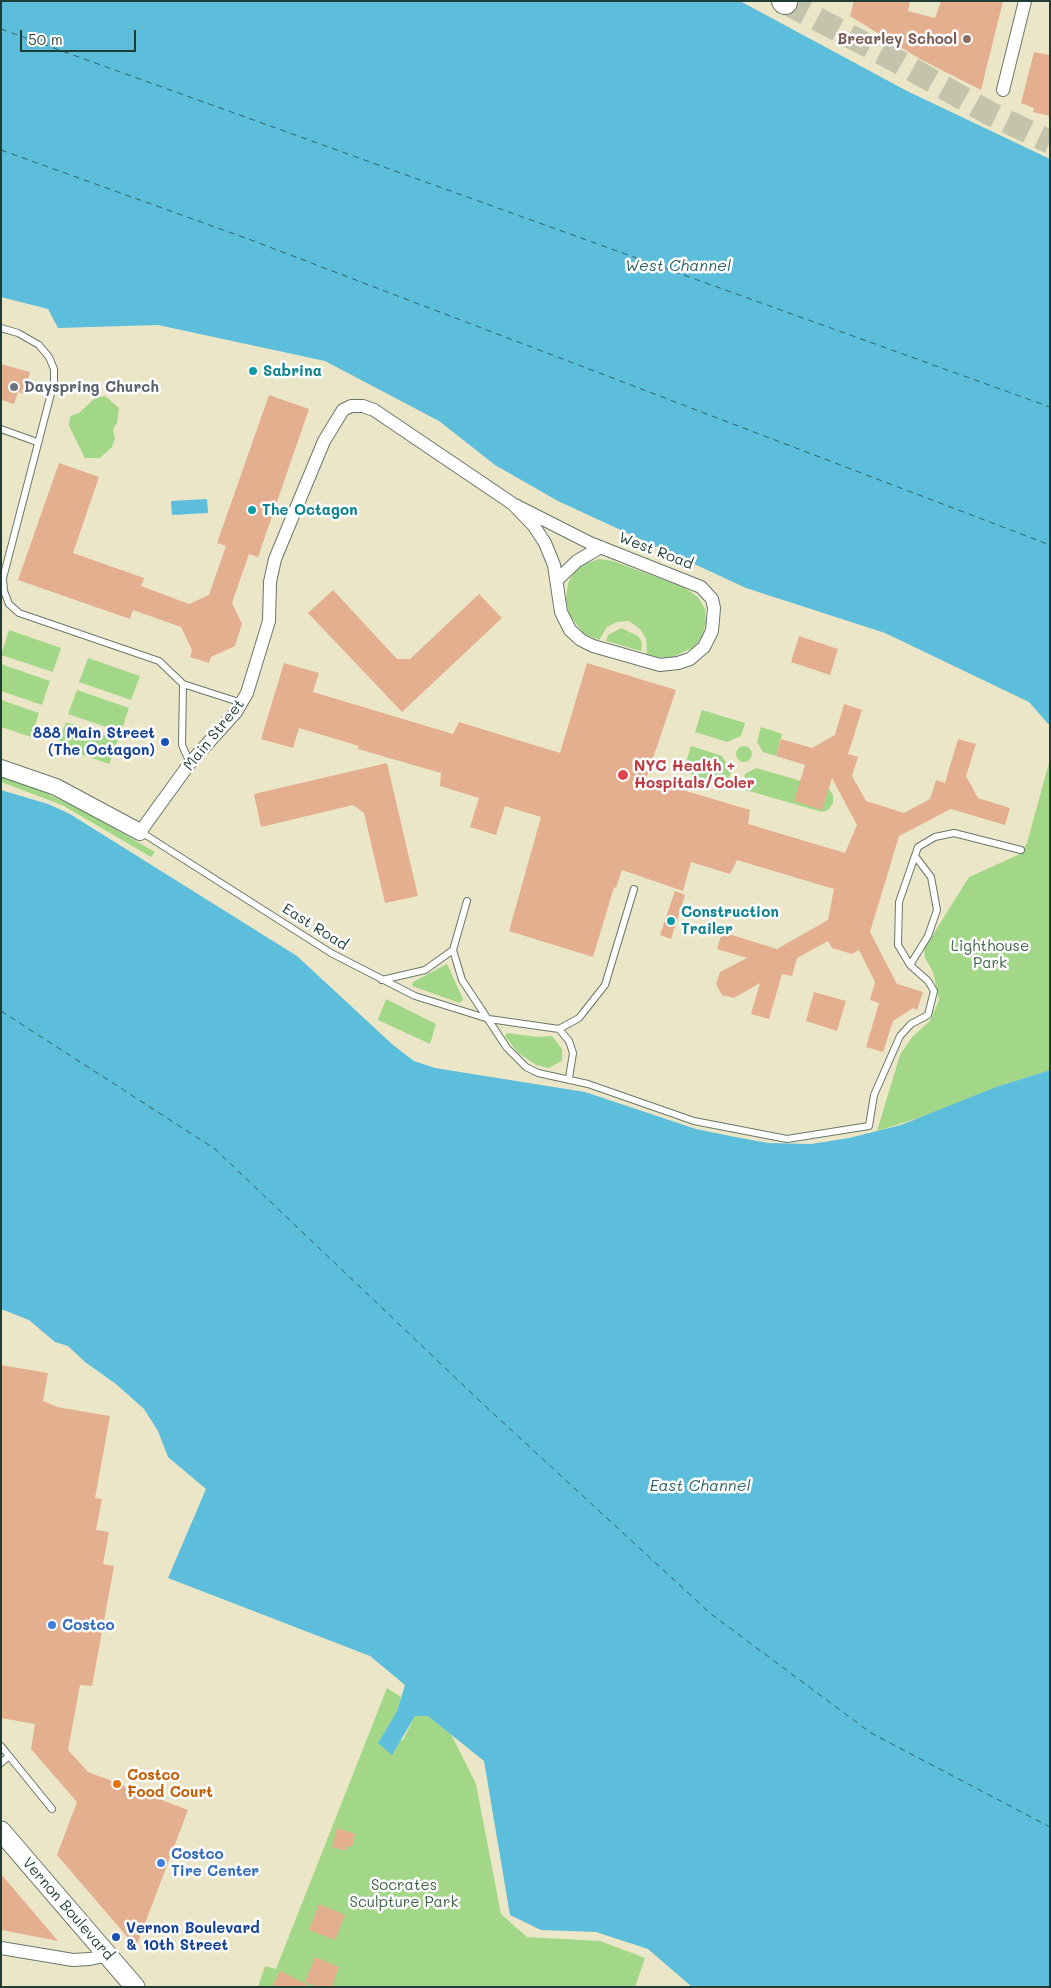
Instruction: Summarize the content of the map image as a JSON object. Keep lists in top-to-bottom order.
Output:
{
  "streets": {
    "main road": ["Vernon Boulevard"],
    "street": ["West Road", "Main Street"],
    "lane": ["East Road"]
  },
  "crossings": [
    ["West Road", "Main Street"],
    ["Main Street", "East Road"]
  ],
  "water": ["West Channel", "East Channel"],
  "parks": ["Lighthouse Park", "Socrates Sculpture Park"],
  "places": [
    "Brearley School",
    "Sabrina",
    "Dayspring Church",
    "The Octagon",
    "888 Main Street (The Octagon)",
    "NYC Health + Hospitals/Coler",
    "Construction Trailer",
    "Costco",
    "Costco Food Court",
    "Costco Tire Center",
    "Vernon Boulevard & 10th Street"
  ],
  "scale_bar": "50 m"
}
